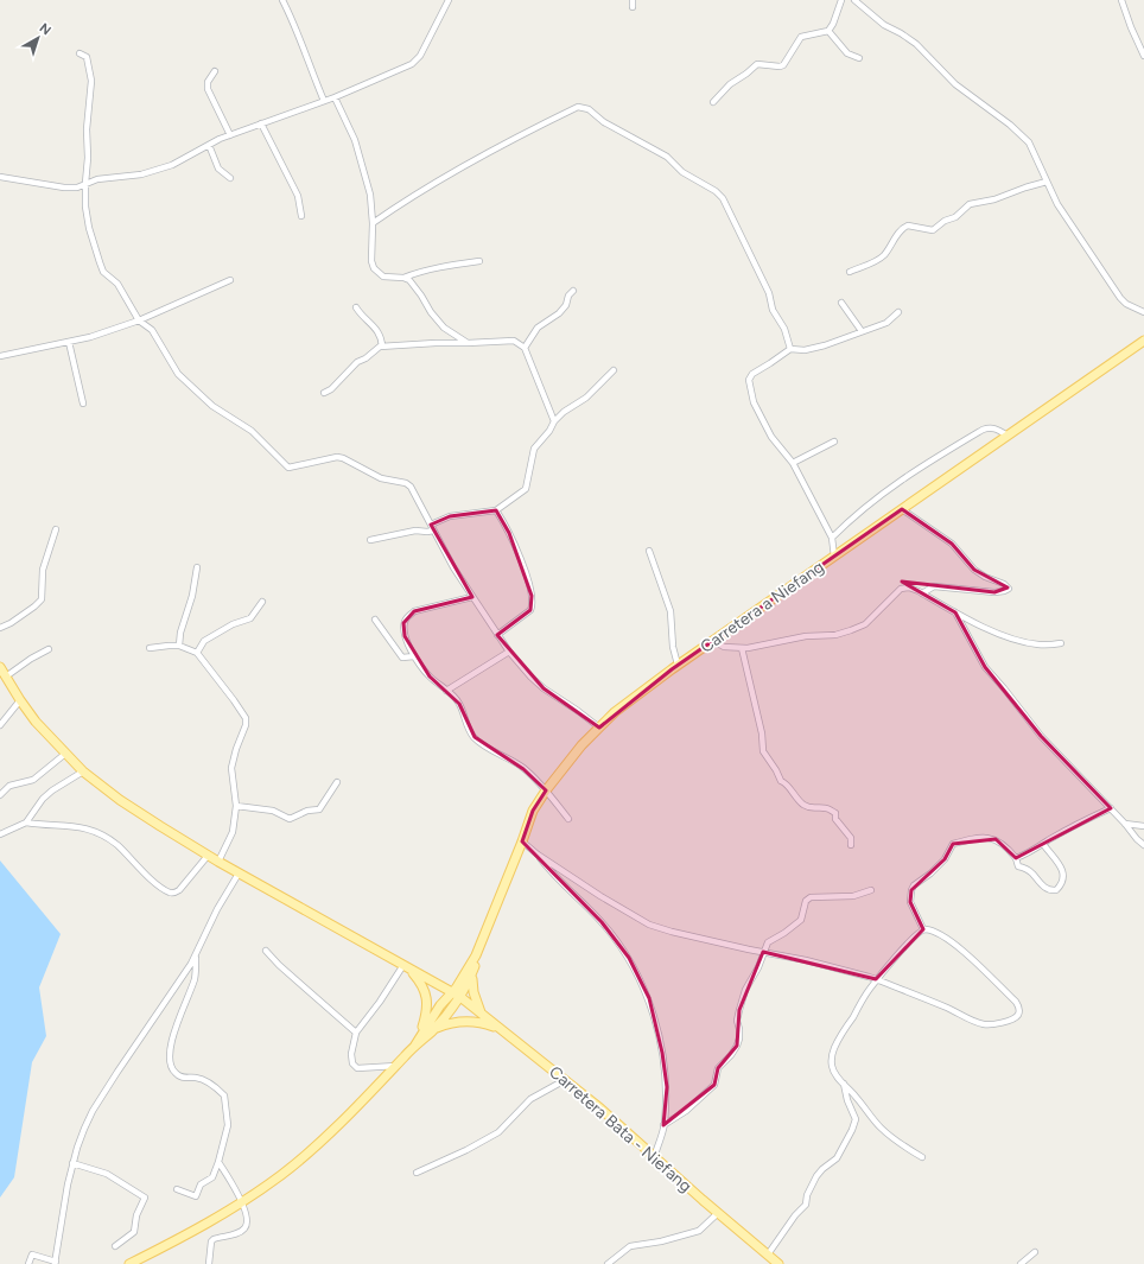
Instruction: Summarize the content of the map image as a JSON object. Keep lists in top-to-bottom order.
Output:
{
  "streets": {
    "main road": ["Carretera a Niefang", "Carretera Bata - Niefang"]
  },
  "north": "top right"
}
